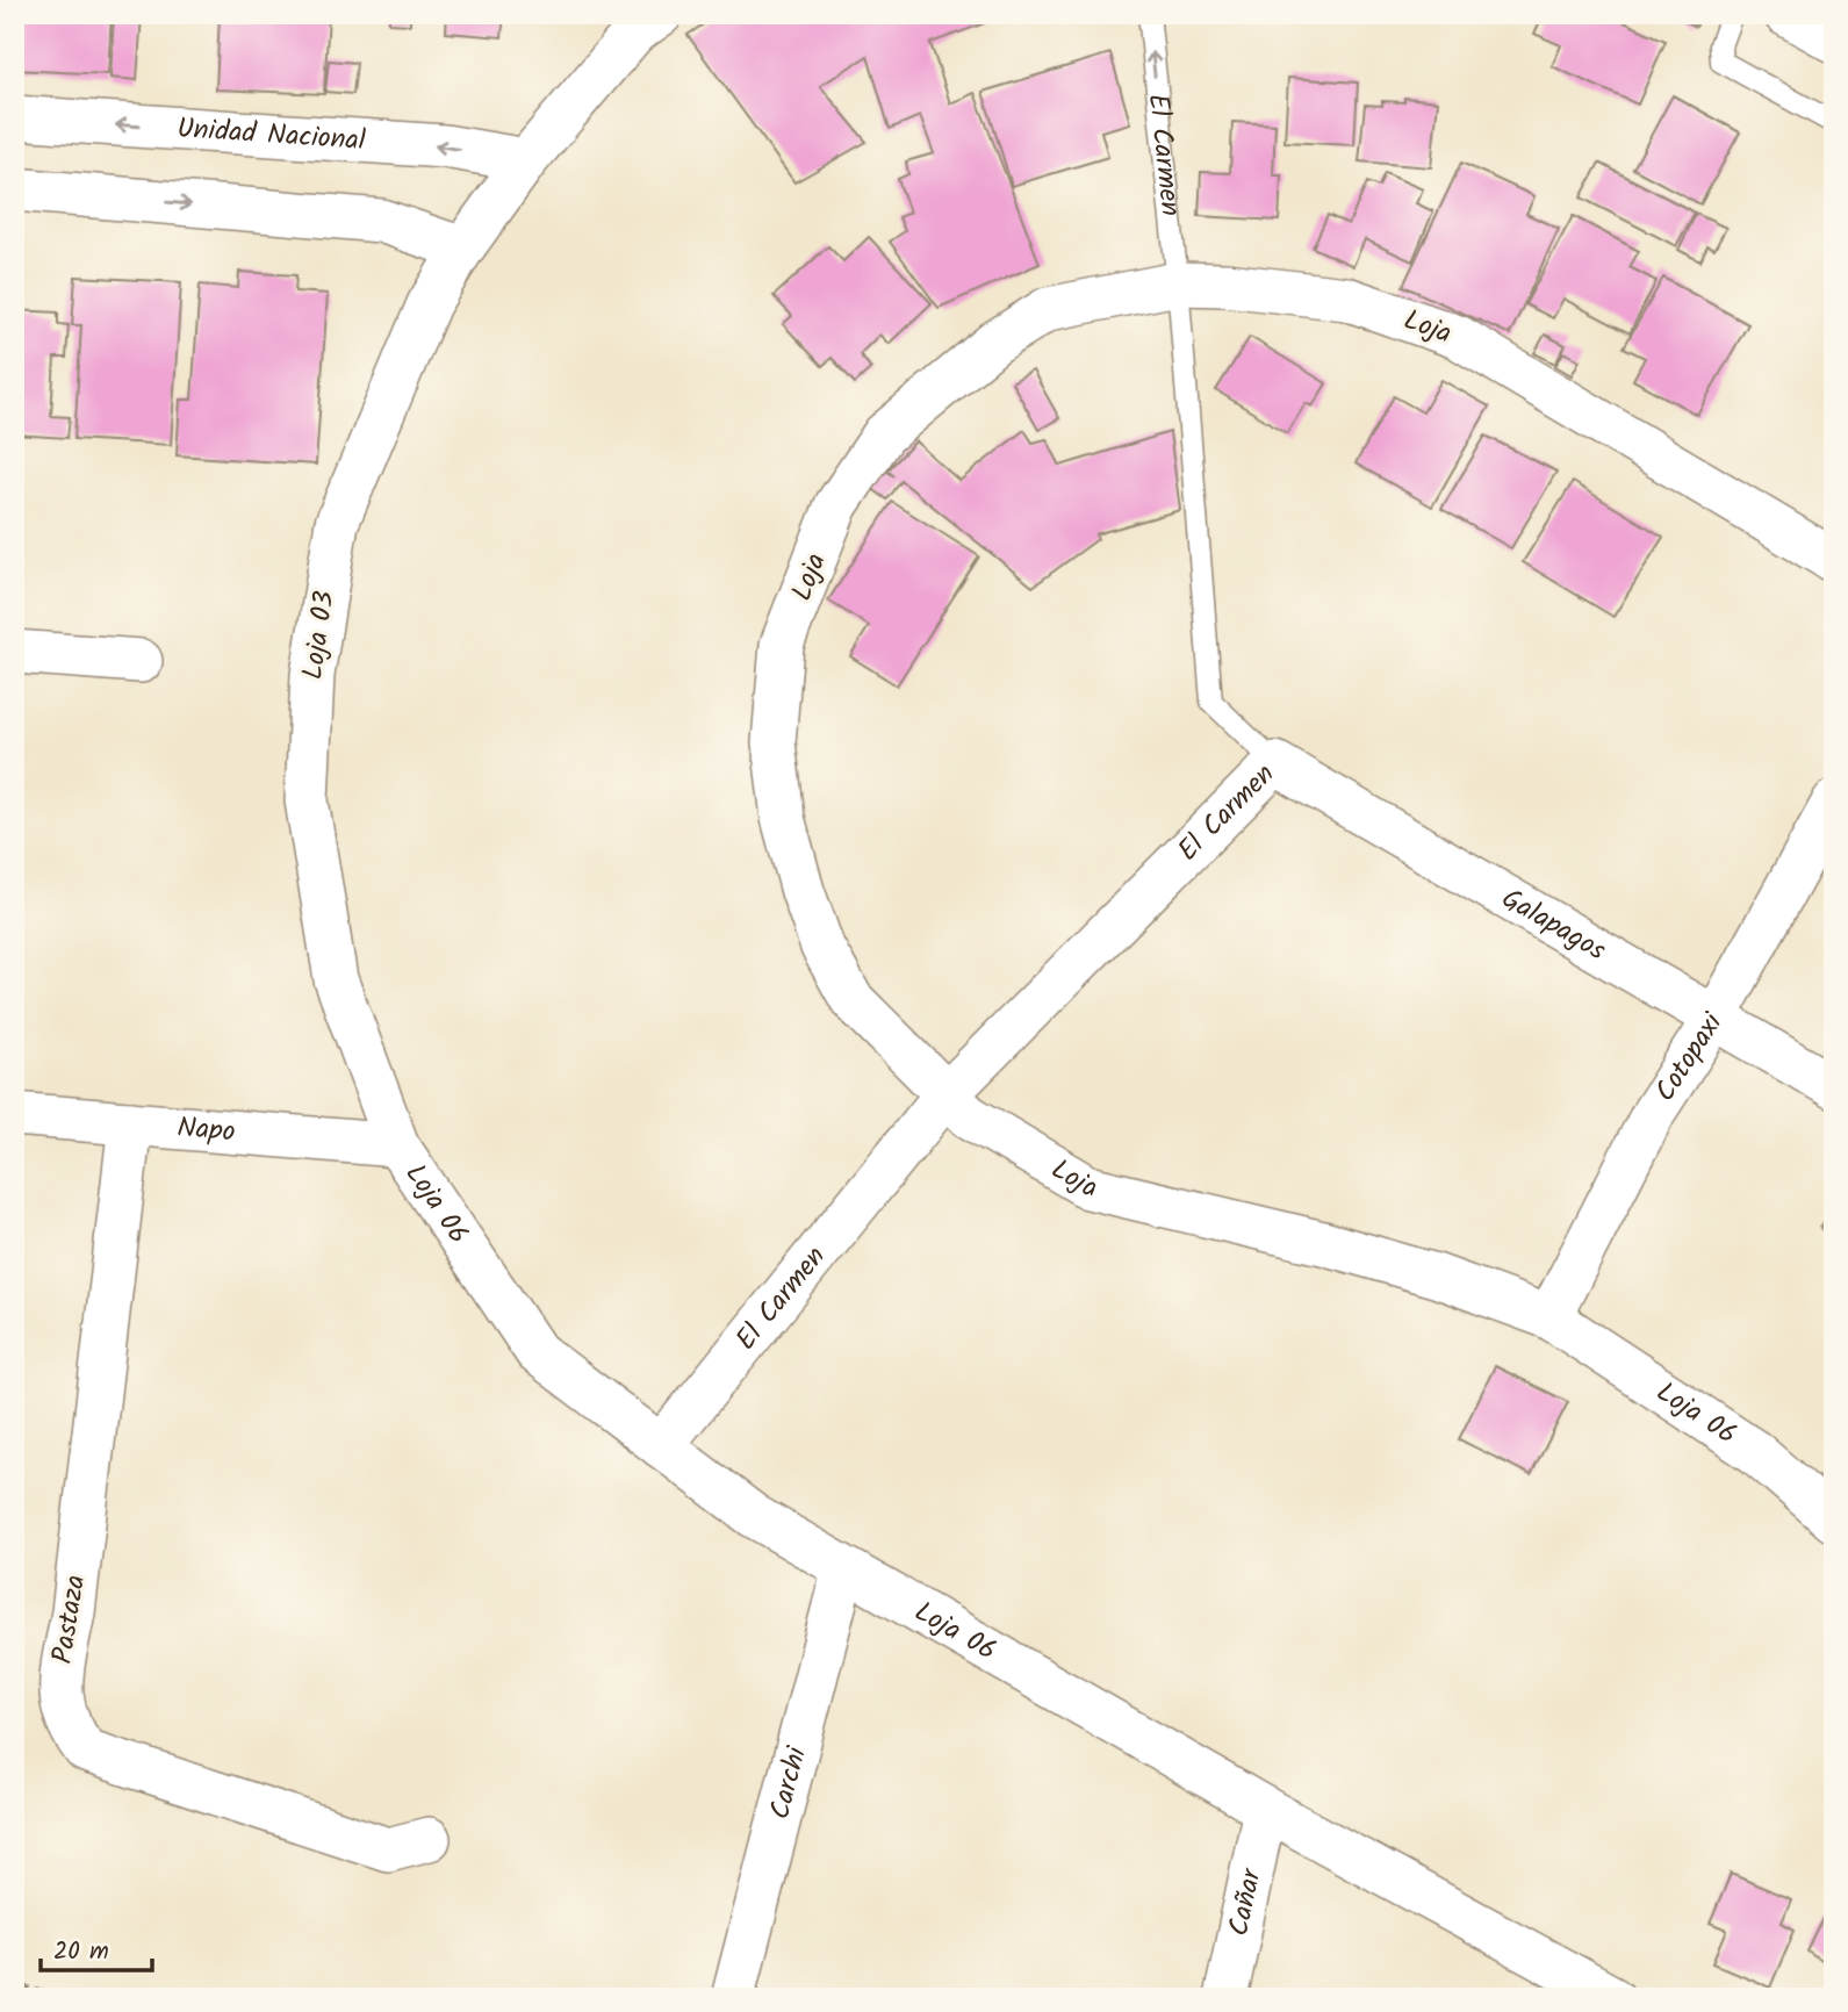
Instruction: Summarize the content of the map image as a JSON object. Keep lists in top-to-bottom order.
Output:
{
  "streets": {
    "street": [
      "Unidad Nacional",
      "El Carmen",
      "Loja",
      "Loja 03",
      "Galapagos",
      "Cotopaxi",
      "Napo",
      "Loja 06",
      "Pastaza",
      "Carchi",
      "Cañar"
    ]
  },
  "crossings": [
    ["Unidad Nacional", "Loja 03"],
    ["El Carmen", "Loja"],
    ["El Carmen", "Galapagos"],
    ["El Carmen", "Loja 06"],
    ["Loja", "Cotopaxi"],
    ["Loja", "Loja 06"],
    ["Loja 03", "Napo"],
    ["Loja 03", "Loja 06"],
    ["Galapagos", "Cotopaxi"],
    ["Cotopaxi", "Loja 06"],
    ["Napo", "Loja 06"],
    ["Napo", "Pastaza"],
    ["Loja 06", "Carchi"],
    ["Loja 06", "Cañar"]
  ],
  "scale_bar": "20 m"
}
